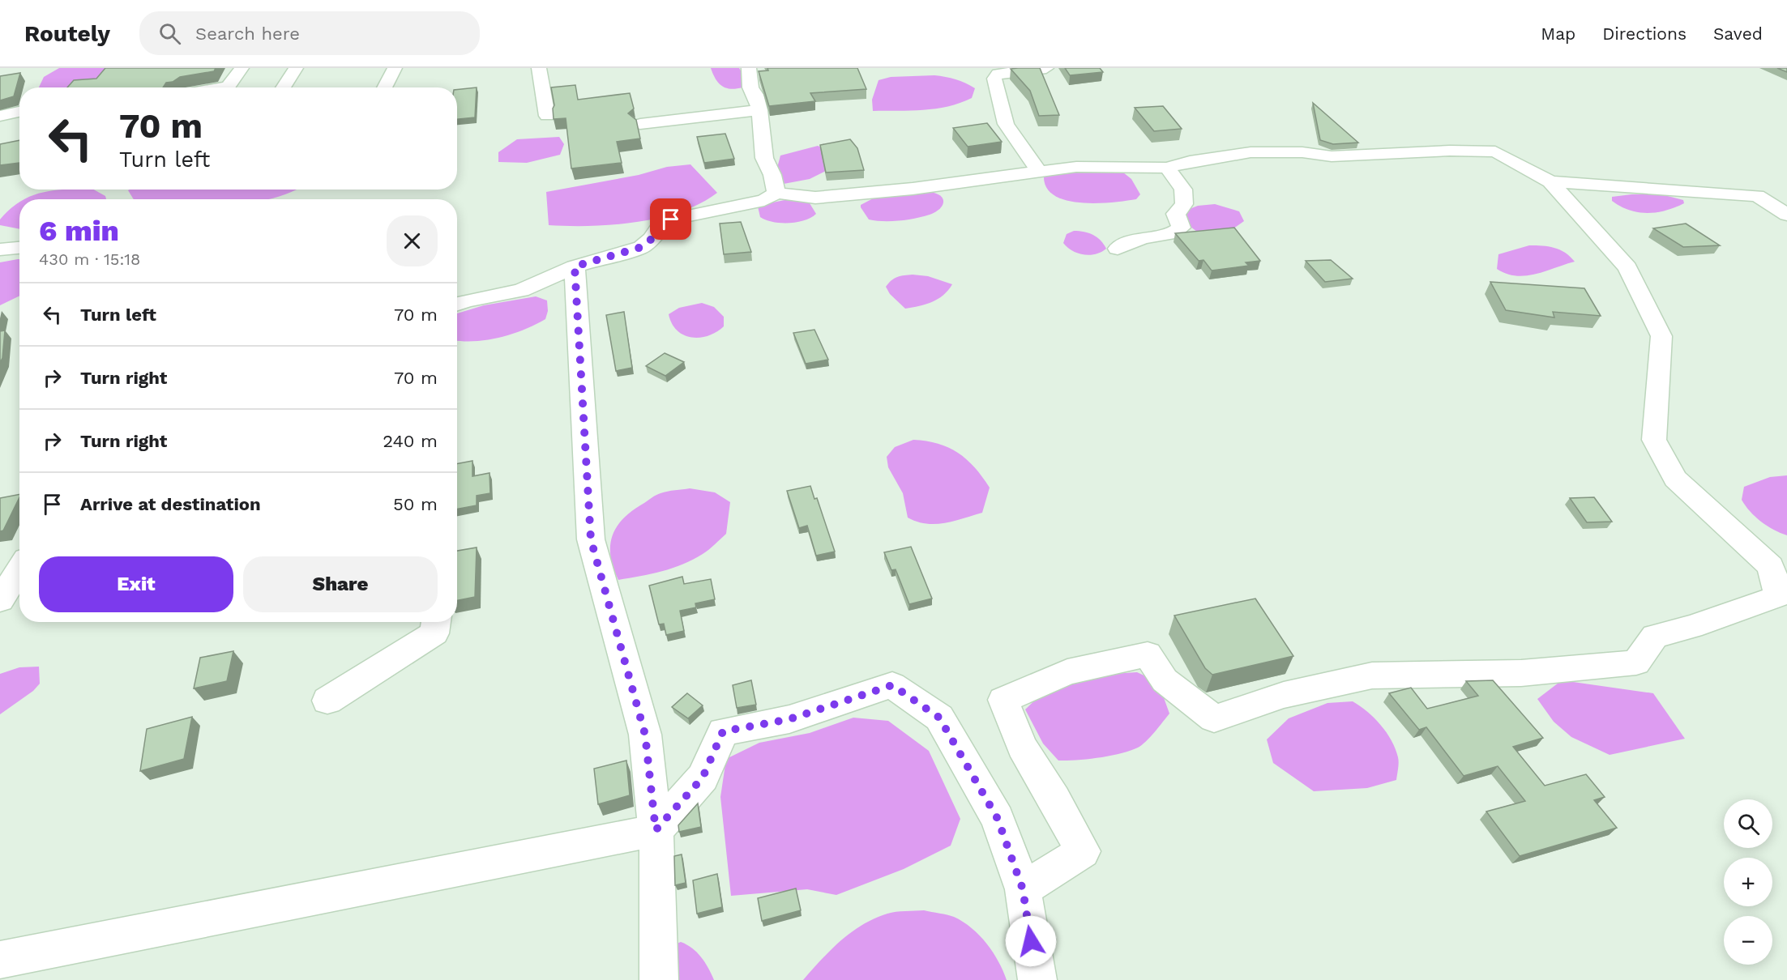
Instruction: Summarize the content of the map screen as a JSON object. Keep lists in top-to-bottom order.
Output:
{
  "page": {
    "header": "Routely",
    "search": "Search here",
    "nav": ["Map", "Directions", "Saved"],
    "turn": ["70 m", "Turn left"],
    "heading": ["6 min", "430 m · 15:18"],
    "list": [
      {
        "name": "Turn left",
        "value": "70 m"
      },
      {
        "name": "Turn right",
        "value": "70 m"
      },
      {
        "name": "Turn right",
        "value": "240 m"
      },
      {
        "name": "Arrive at destination",
        "value": "50 m"
      }
    ],
    "buttons": ["Exit", "Share"],
    "map_buttons": ["+", "−"]
  }
}
